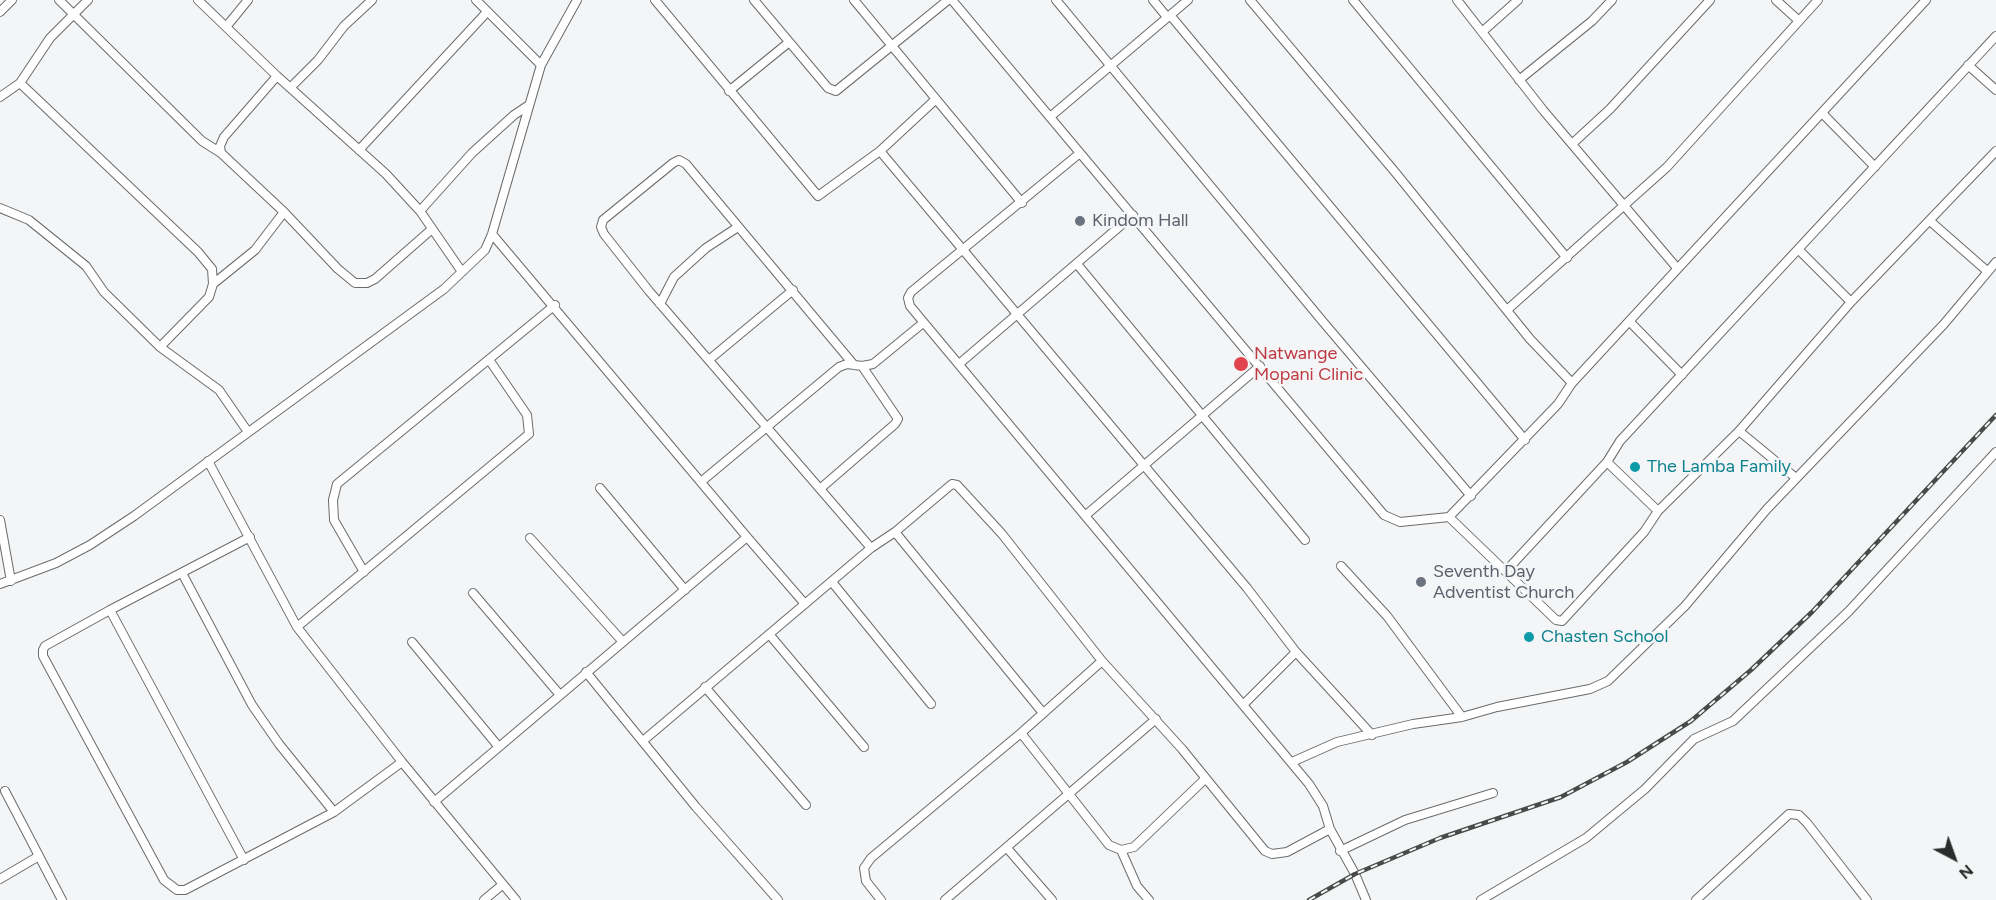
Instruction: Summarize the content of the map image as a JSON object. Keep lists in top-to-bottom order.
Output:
{
  "places": [
    "Kindom Hall",
    "Natwange Mopani Clinic",
    "The Lamba Family",
    "Seventh Day Adventist Church",
    "Chasten School"
  ],
  "north": "bottom right"
}
